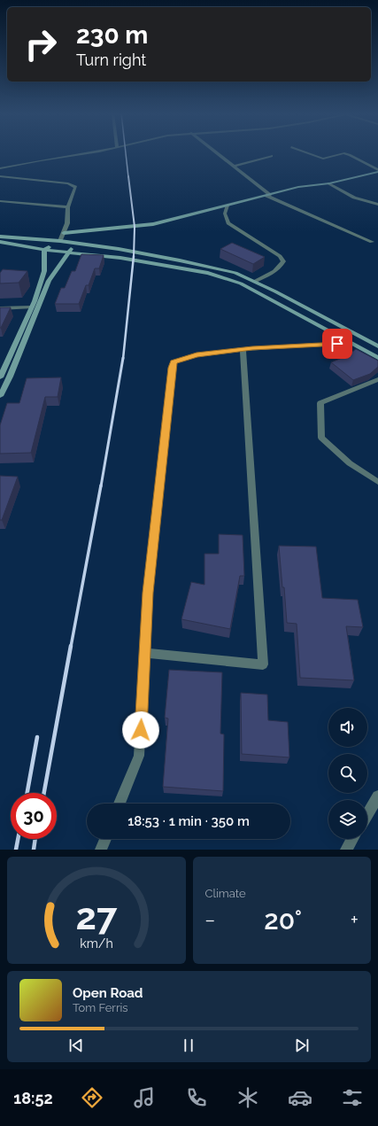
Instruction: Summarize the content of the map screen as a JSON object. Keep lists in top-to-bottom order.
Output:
{
  "page": {
    "turn": ["230 m", "Turn right"],
    "limit": "30",
    "trip": "18:53 · 1 min · 350 m",
    "tile": "Climate",
    "heat": ["−", "20°", "+"],
    "song": ["Open Road", "Tom Ferris"],
    "tabs": "18:52",
    "gauge": ["27", "km/h"]
  }
}
